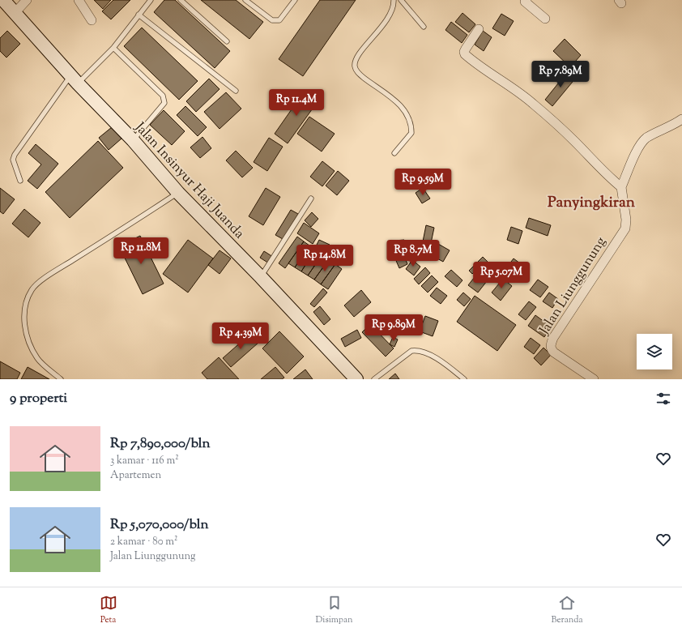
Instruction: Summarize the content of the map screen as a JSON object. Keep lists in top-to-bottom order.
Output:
{
  "streets": {
    "main road": ["Jalan Insinyur Haji Juanda"],
    "street": ["Jalan Liunggunung"]
  },
  "districts": ["Panyingkiran"],
  "page": {
    "price": [
      "Rp 7.89M",
      "Rp 11.4M",
      "Rp 9.59M",
      "Rp 11.8M",
      "Rp 8.7M",
      "Rp 14.8M",
      "Rp 5.07M",
      "Rp 9.89M",
      "Rp 4.39M"
    ],
    "heading": "9 properti",
    "list": [
      {
        "name": "Rp 7,890,000/bln",
        "note": "3 kamar · 116 m² · Apartemen"
      },
      {
        "name": "Rp 5,070,000/bln",
        "note": "2 kamar · 80 m² · Jalan Liunggunung"
      }
    ],
    "tabs": ["Peta", "Disimpan", "Beranda"]
  }
}
